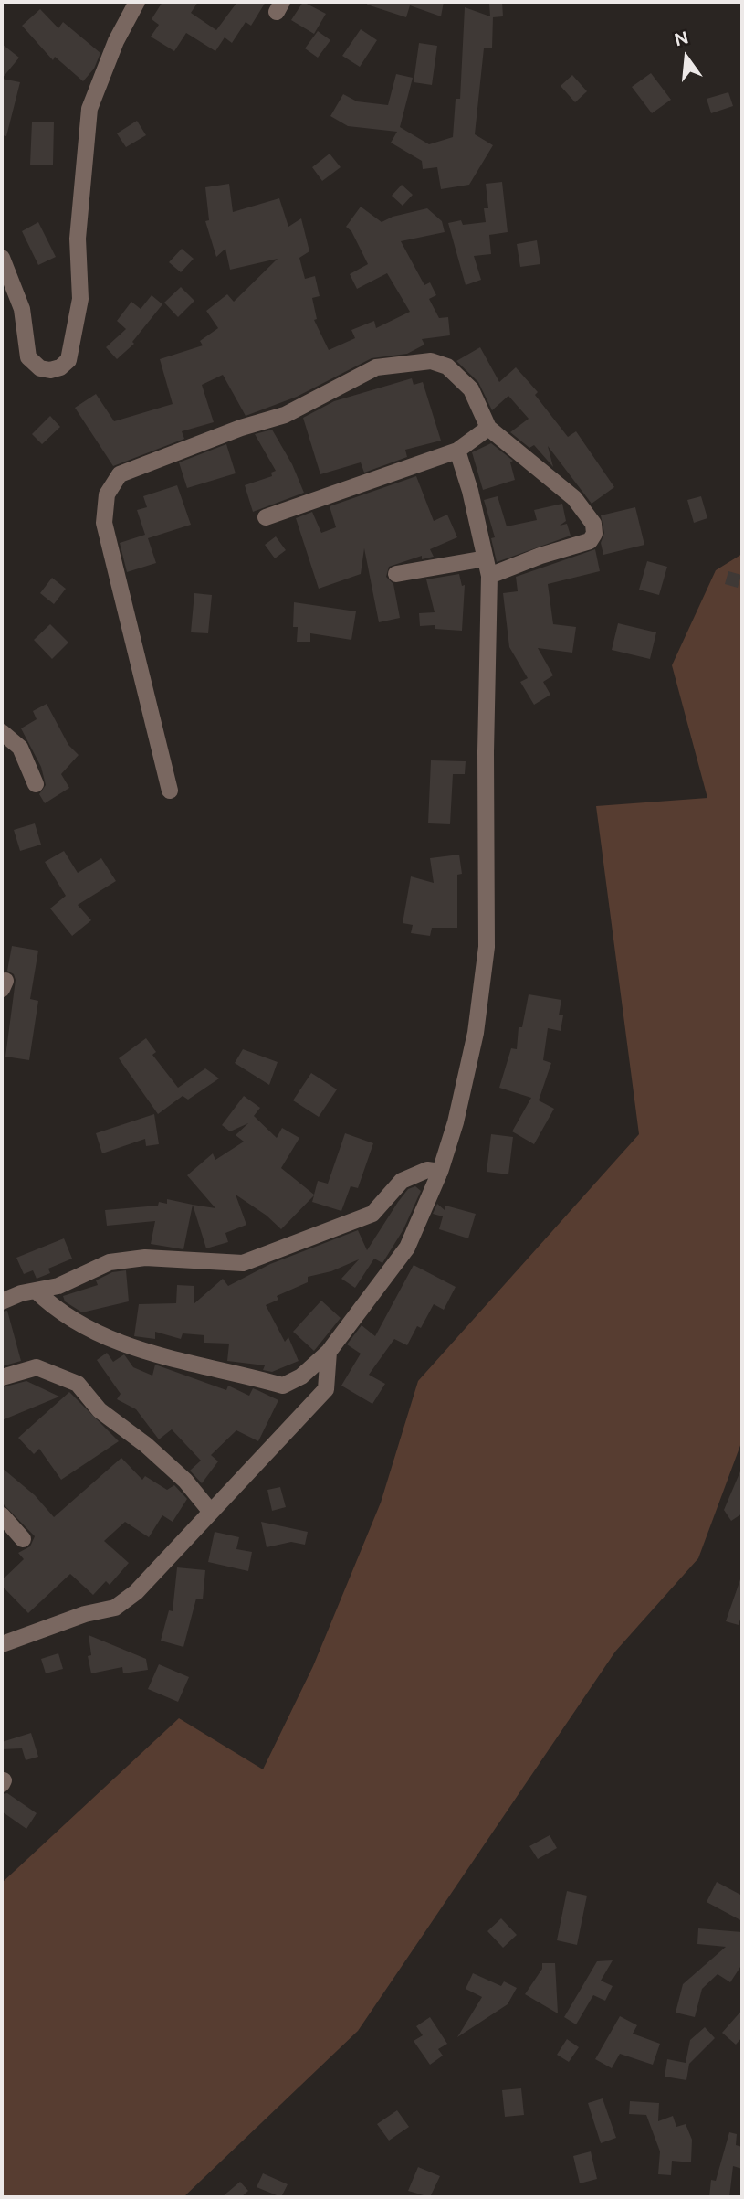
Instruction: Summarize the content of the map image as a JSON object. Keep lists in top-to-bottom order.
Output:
{
  "north": "top"
}
